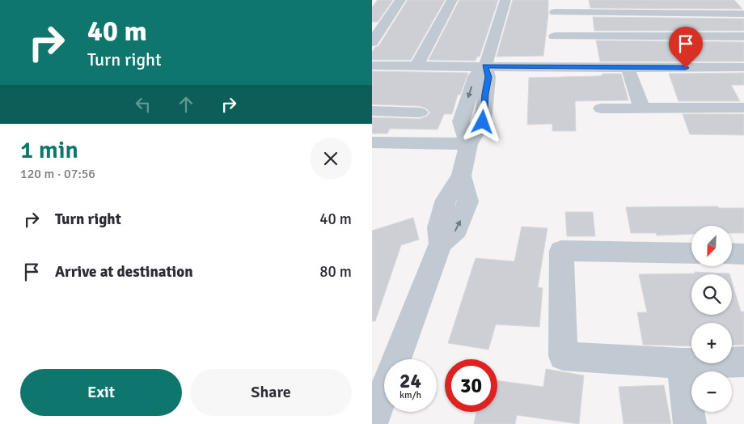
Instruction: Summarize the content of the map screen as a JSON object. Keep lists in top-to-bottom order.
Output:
{
  "north": "bottom left",
  "page": {
    "turn": ["40 m", "Turn right"],
    "heading": ["1 min", "120 m · 07:56"],
    "list": [
      {
        "name": "Turn right",
        "value": "40 m"
      },
      {
        "name": "Arrive at destination",
        "value": "80 m"
      }
    ],
    "map_buttons": ["+", "−"],
    "speed": "24 km/h",
    "limit": "30",
    "buttons": ["Exit", "Share"]
  }
}
